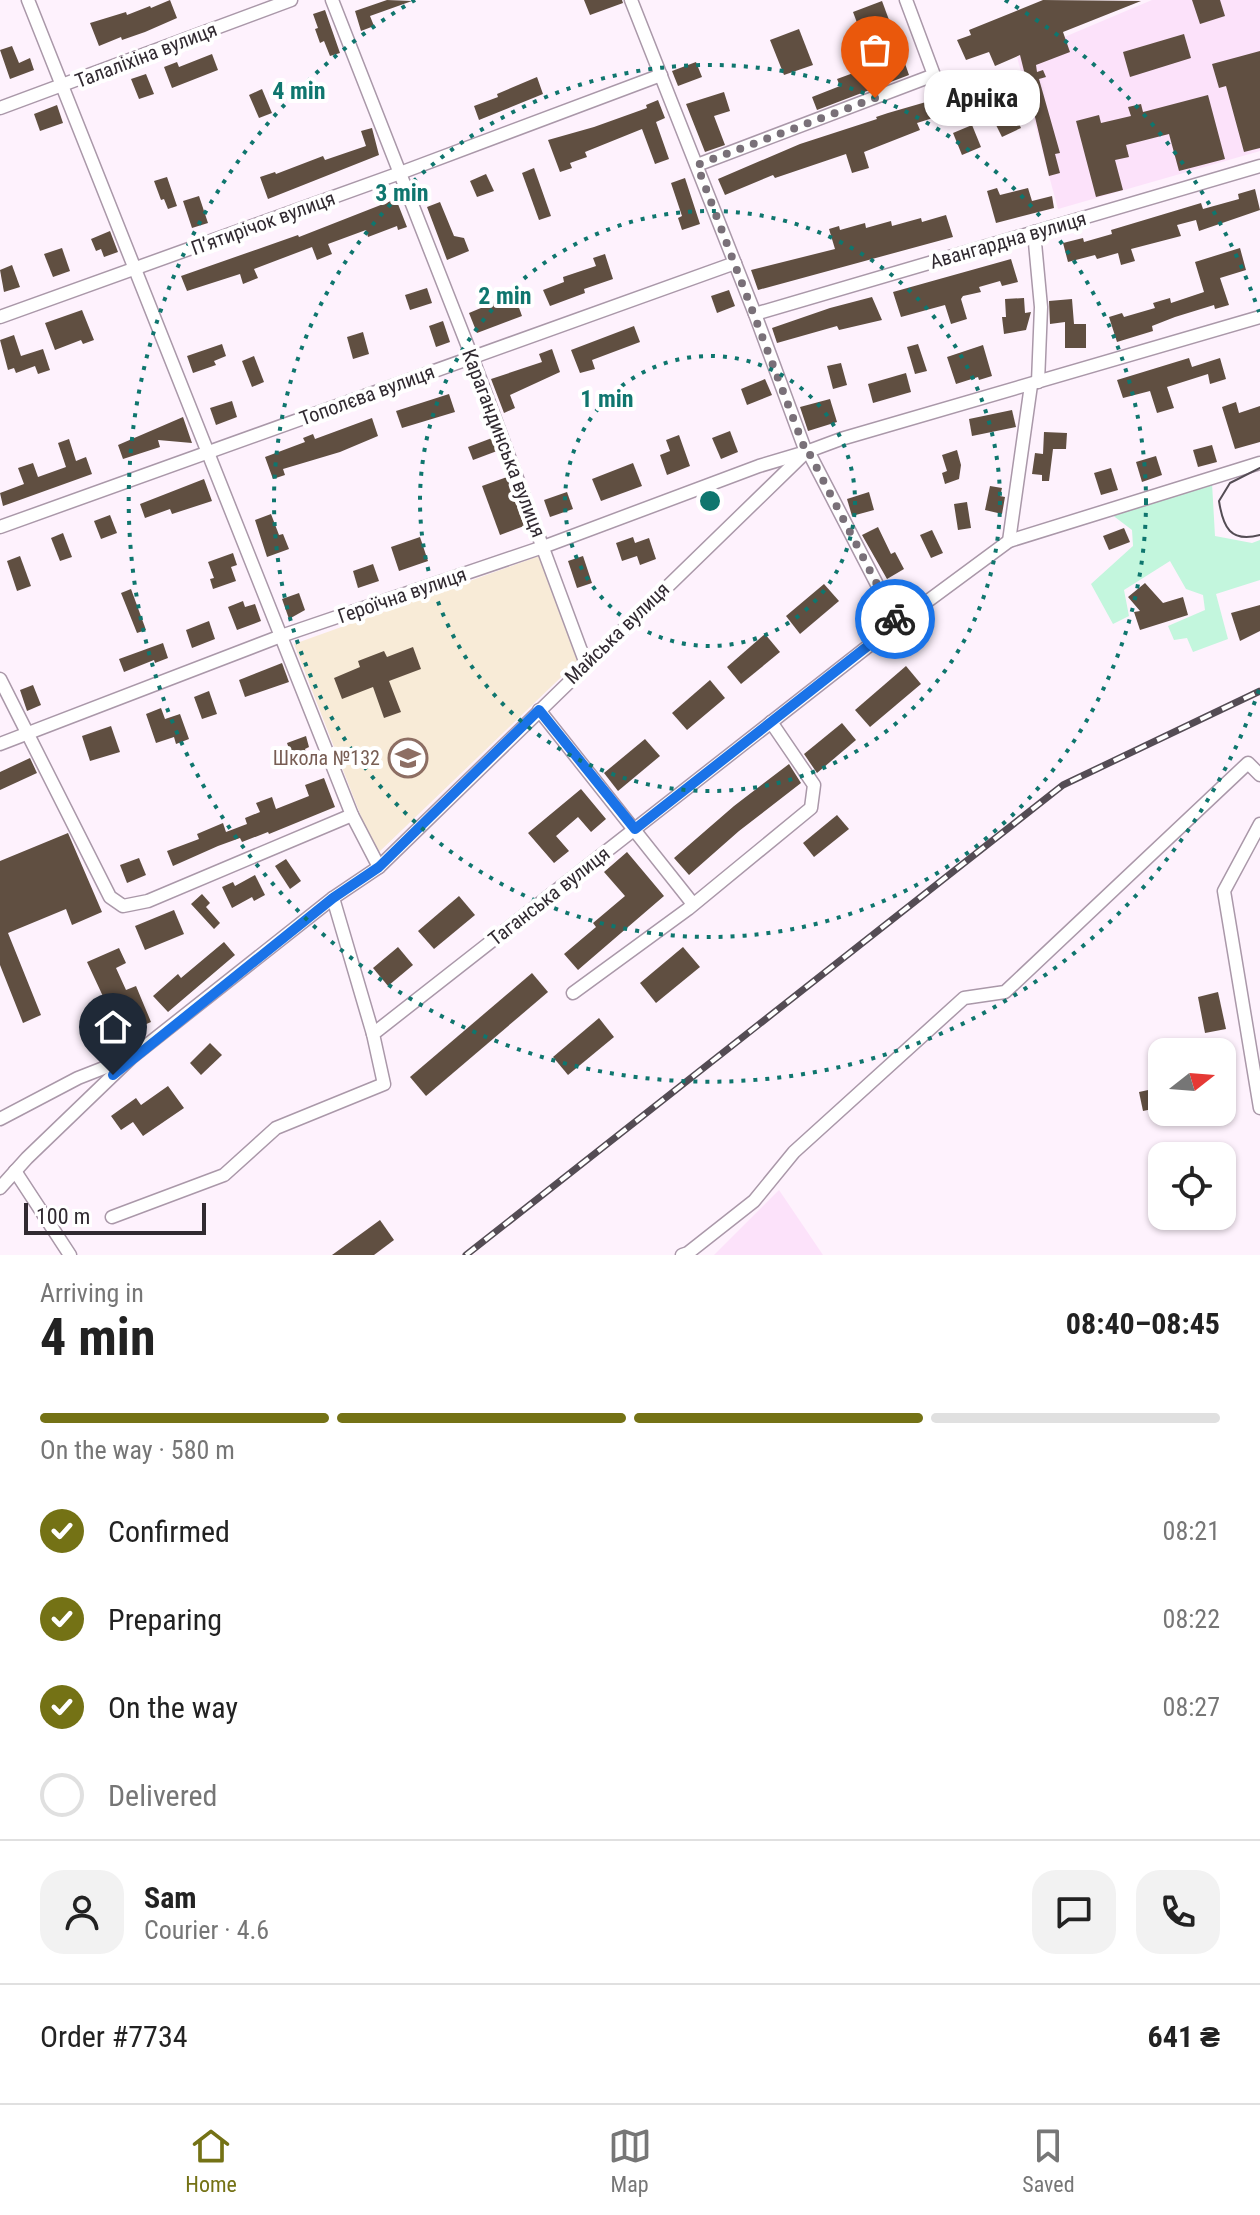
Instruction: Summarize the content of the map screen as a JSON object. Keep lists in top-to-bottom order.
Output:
{
  "streets": {
    "street": [
      "Талаліхіна вулиця",
      "П’ятирічок вулиця",
      "Авангардна вулиця",
      "Тополєва вулиця",
      "Карагандинська вулиця",
      "Героїчна вулиця",
      "Майська вулиця",
      "Таганська вулиця"
    ]
  },
  "crossings": [
    ["П’ятирічок вулиця", "Карагандинська вулиця"],
    ["Тополєва вулиця", "Карагандинська вулиця"],
    ["Карагандинська вулиця", "Героїчна вулиця"],
    ["Карагандинська вулиця", "Майська вулиця"],
    ["Героїчна вулиця", "Майська вулиця"]
  ],
  "places": {
    "other": ["Арніка"],
    "school or university": ["Школа №132"]
  },
  "scale_bar": "100 m",
  "north": "right",
  "page": {
    "bubble": "Арніка",
    "scale": "100 m",
    "heading": ["4 min", "Arriving in", "08:40–08:45"],
    "panel": [
      "Sam",
      "Courier · 4.6",
      "Order #7734",
      "641 ₴"
    ],
    "bar": "On the way · 580 m",
    "list": [
      ["Confirmed", "08:21"],
      ["Preparing", "08:22"],
      ["On the way", "08:27"],
      "Delivered"
    ],
    "tabs": ["Home", "Map", "Saved"]
  },
  "rings": [
    "4 min",
    "3 min",
    "2 min",
    "1 min"
  ]
}
